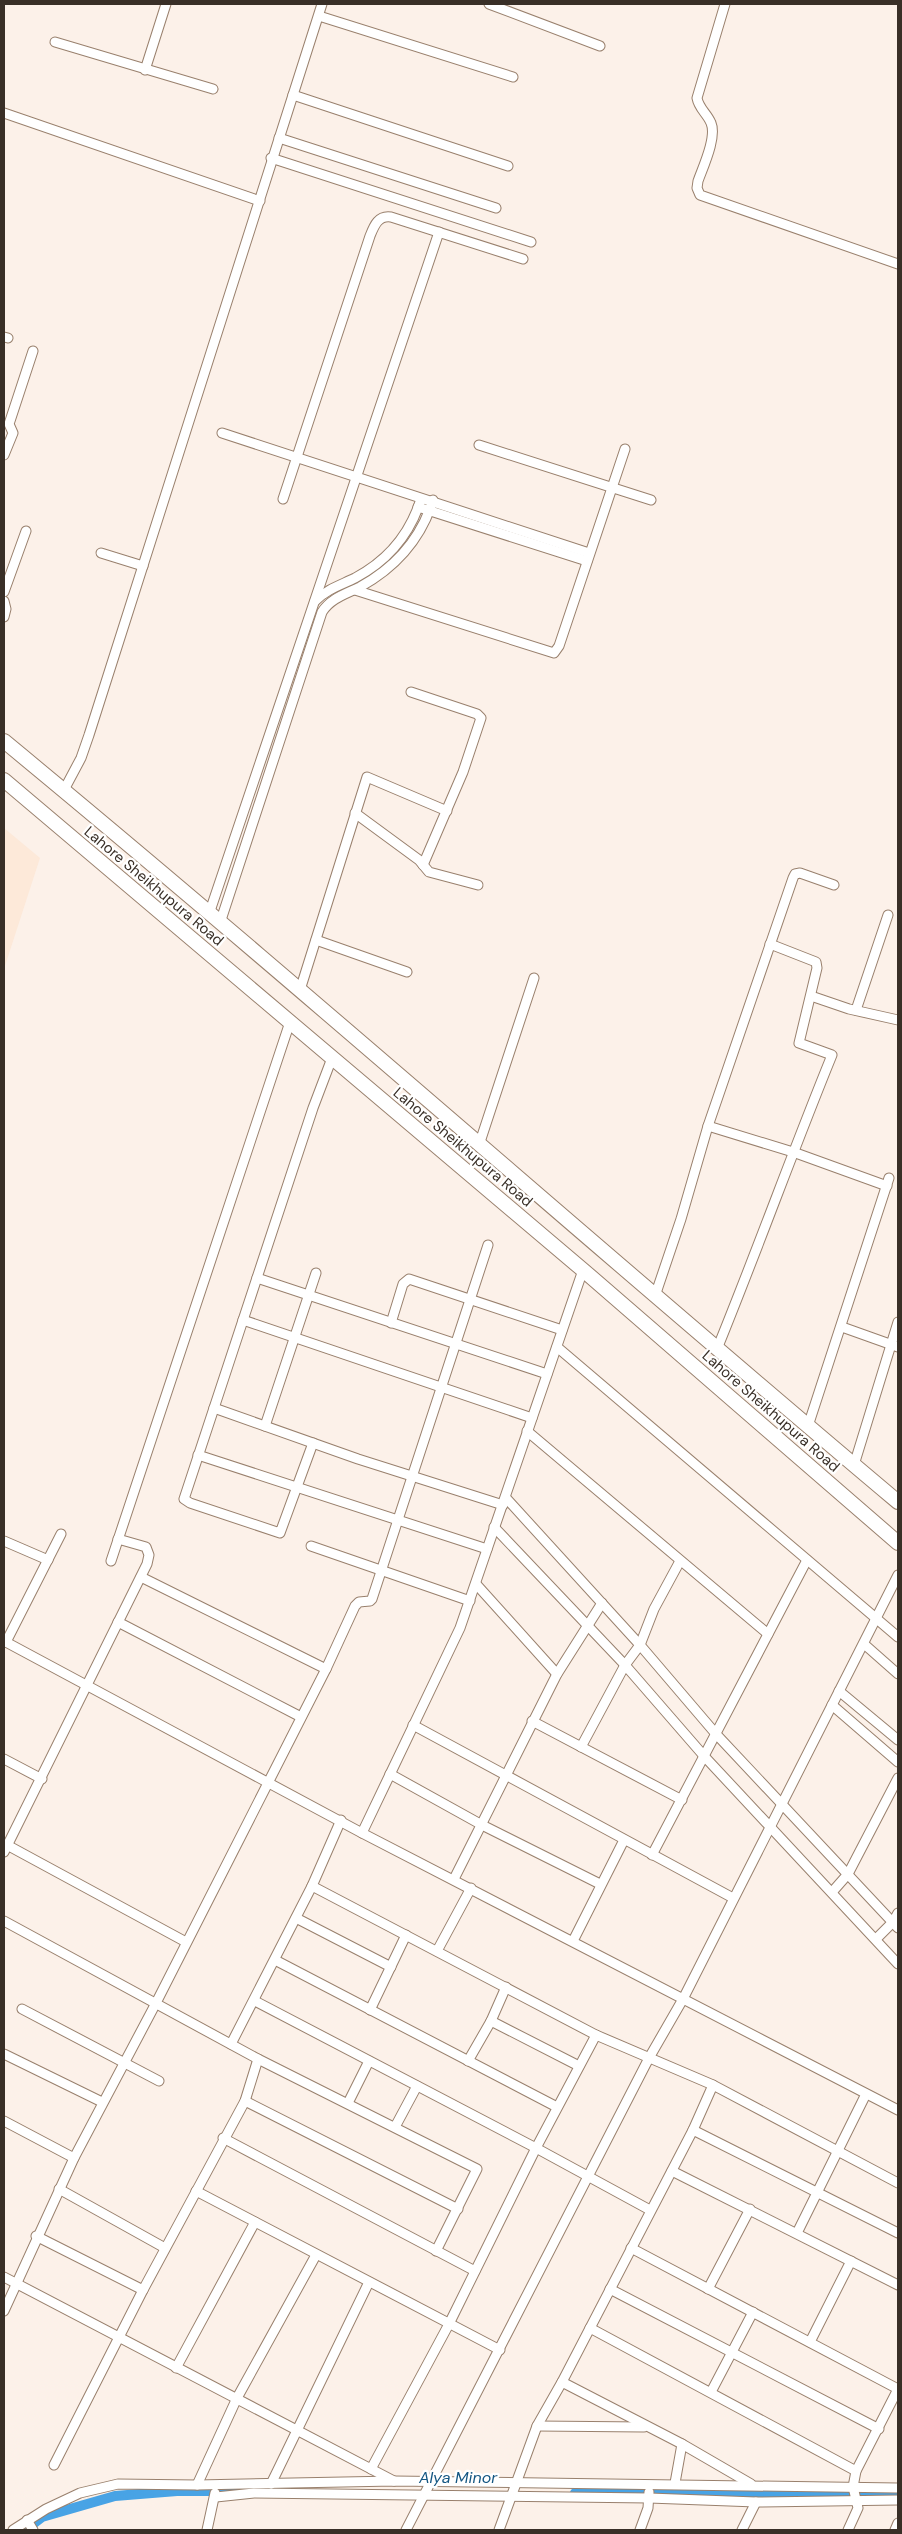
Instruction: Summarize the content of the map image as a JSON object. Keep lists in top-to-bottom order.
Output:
{
  "streets": {
    "highway": ["Lahore Sheikhupura Road"]
  },
  "water": ["Alya Minor"]
}
